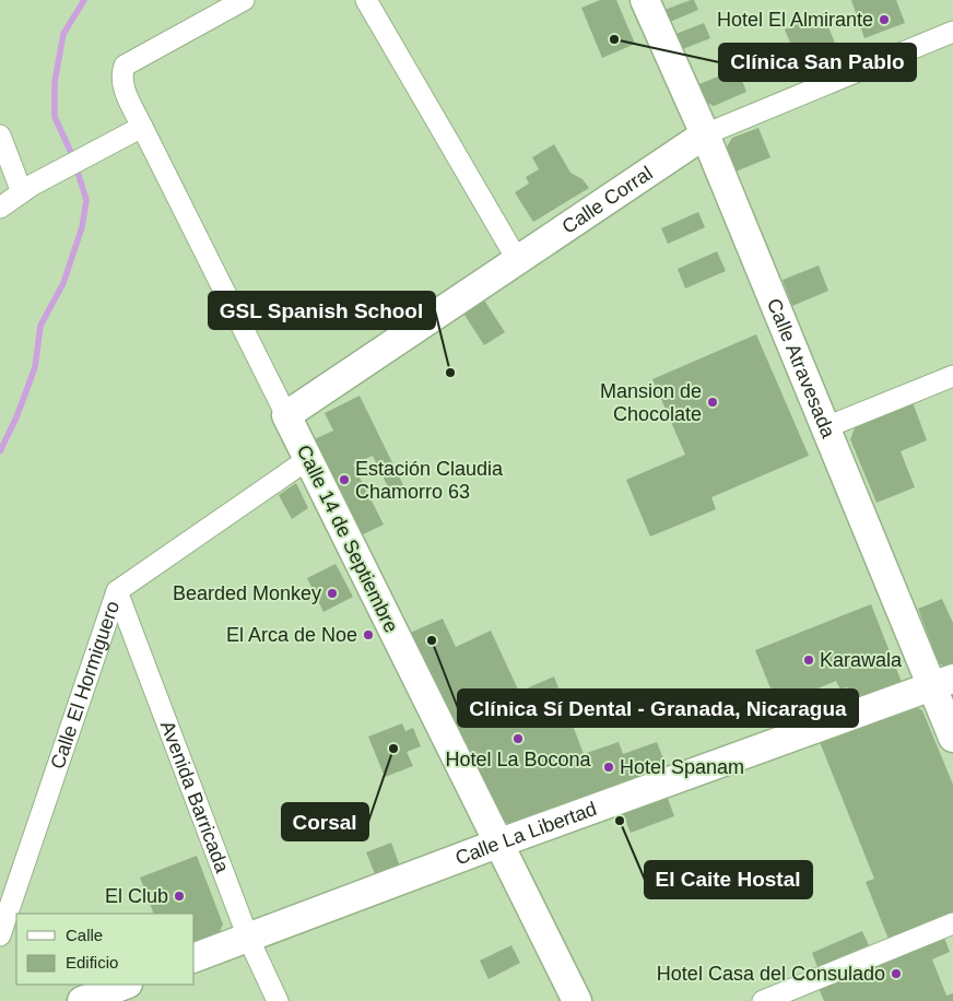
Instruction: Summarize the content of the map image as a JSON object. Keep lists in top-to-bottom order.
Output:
{
  "streets": {
    "street": [
      "Calle Corral",
      "Calle Atravesada",
      "Calle 14 de Septiembre",
      "Calle El Hormiguero",
      "Avenida Barricada",
      "Calle La Libertad"
    ]
  },
  "crossings": [
    ["Calle Corral", "Calle Atravesada"],
    ["Calle Corral", "Calle 14 de Septiembre"],
    ["Calle Atravesada", "Calle La Libertad"],
    ["Calle 14 de Septiembre", "Calle El Hormiguero"],
    ["Calle 14 de Septiembre", "Calle La Libertad"],
    ["Calle El Hormiguero", "Avenida Barricada"],
    ["Avenida Barricada", "Calle La Libertad"]
  ],
  "places": [
    "Hotel El Almirante",
    "Clínica San Pablo",
    "GSL Spanish School",
    "Mansion de Chocolate",
    "Estación Claudia Chamorro 63",
    "Bearded Monkey",
    "El Arca de Noe",
    "Clínica Sí Dental - Granada, Nicaragua",
    "Karawala",
    "Hotel La Bocona",
    "Corsal",
    "Hotel Spanam",
    "El Caite Hostal",
    "El Club",
    "Hotel Casa del Consulado"
  ],
  "legend": ["Calle", "Edificio"]
}
